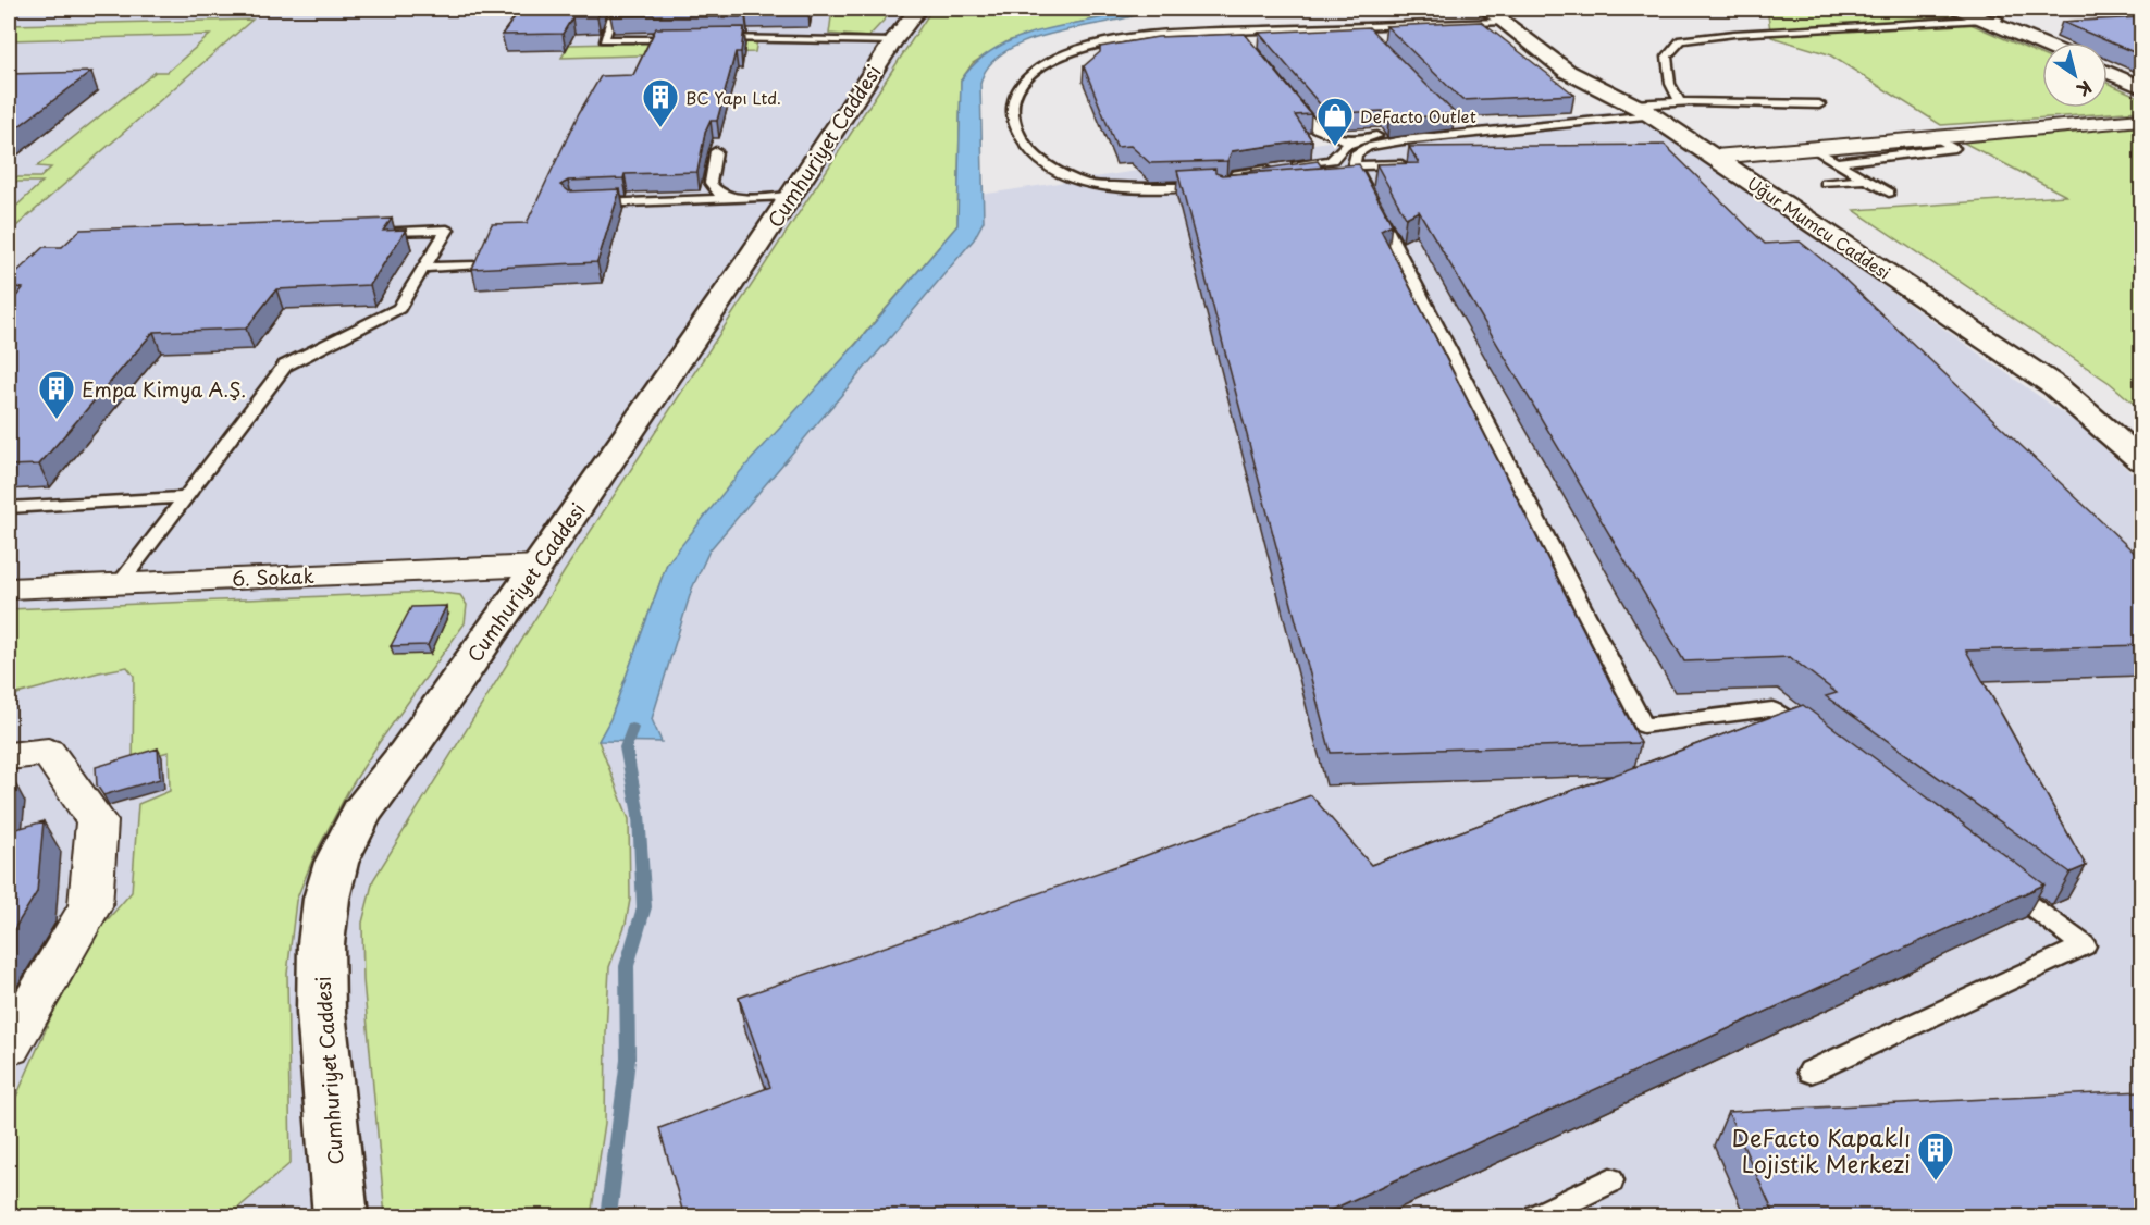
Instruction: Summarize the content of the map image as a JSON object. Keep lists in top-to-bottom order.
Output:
{
  "streets": {
    "street": ["Cumhuriyet Caddesi", "Uğur Mumcu Caddesi", "6. Sokak"]
  },
  "crossings": [
    ["Cumhuriyet Caddesi", "6. Sokak"]
  ],
  "places": {
    "building": ["BC Yapı Ltd.", "Empa Kimya A.Ş.", "DeFacto Kapaklı Lojistik Merkezi"],
    "shop": ["DeFacto Outlet"]
  },
  "north": "bottom right"
}
